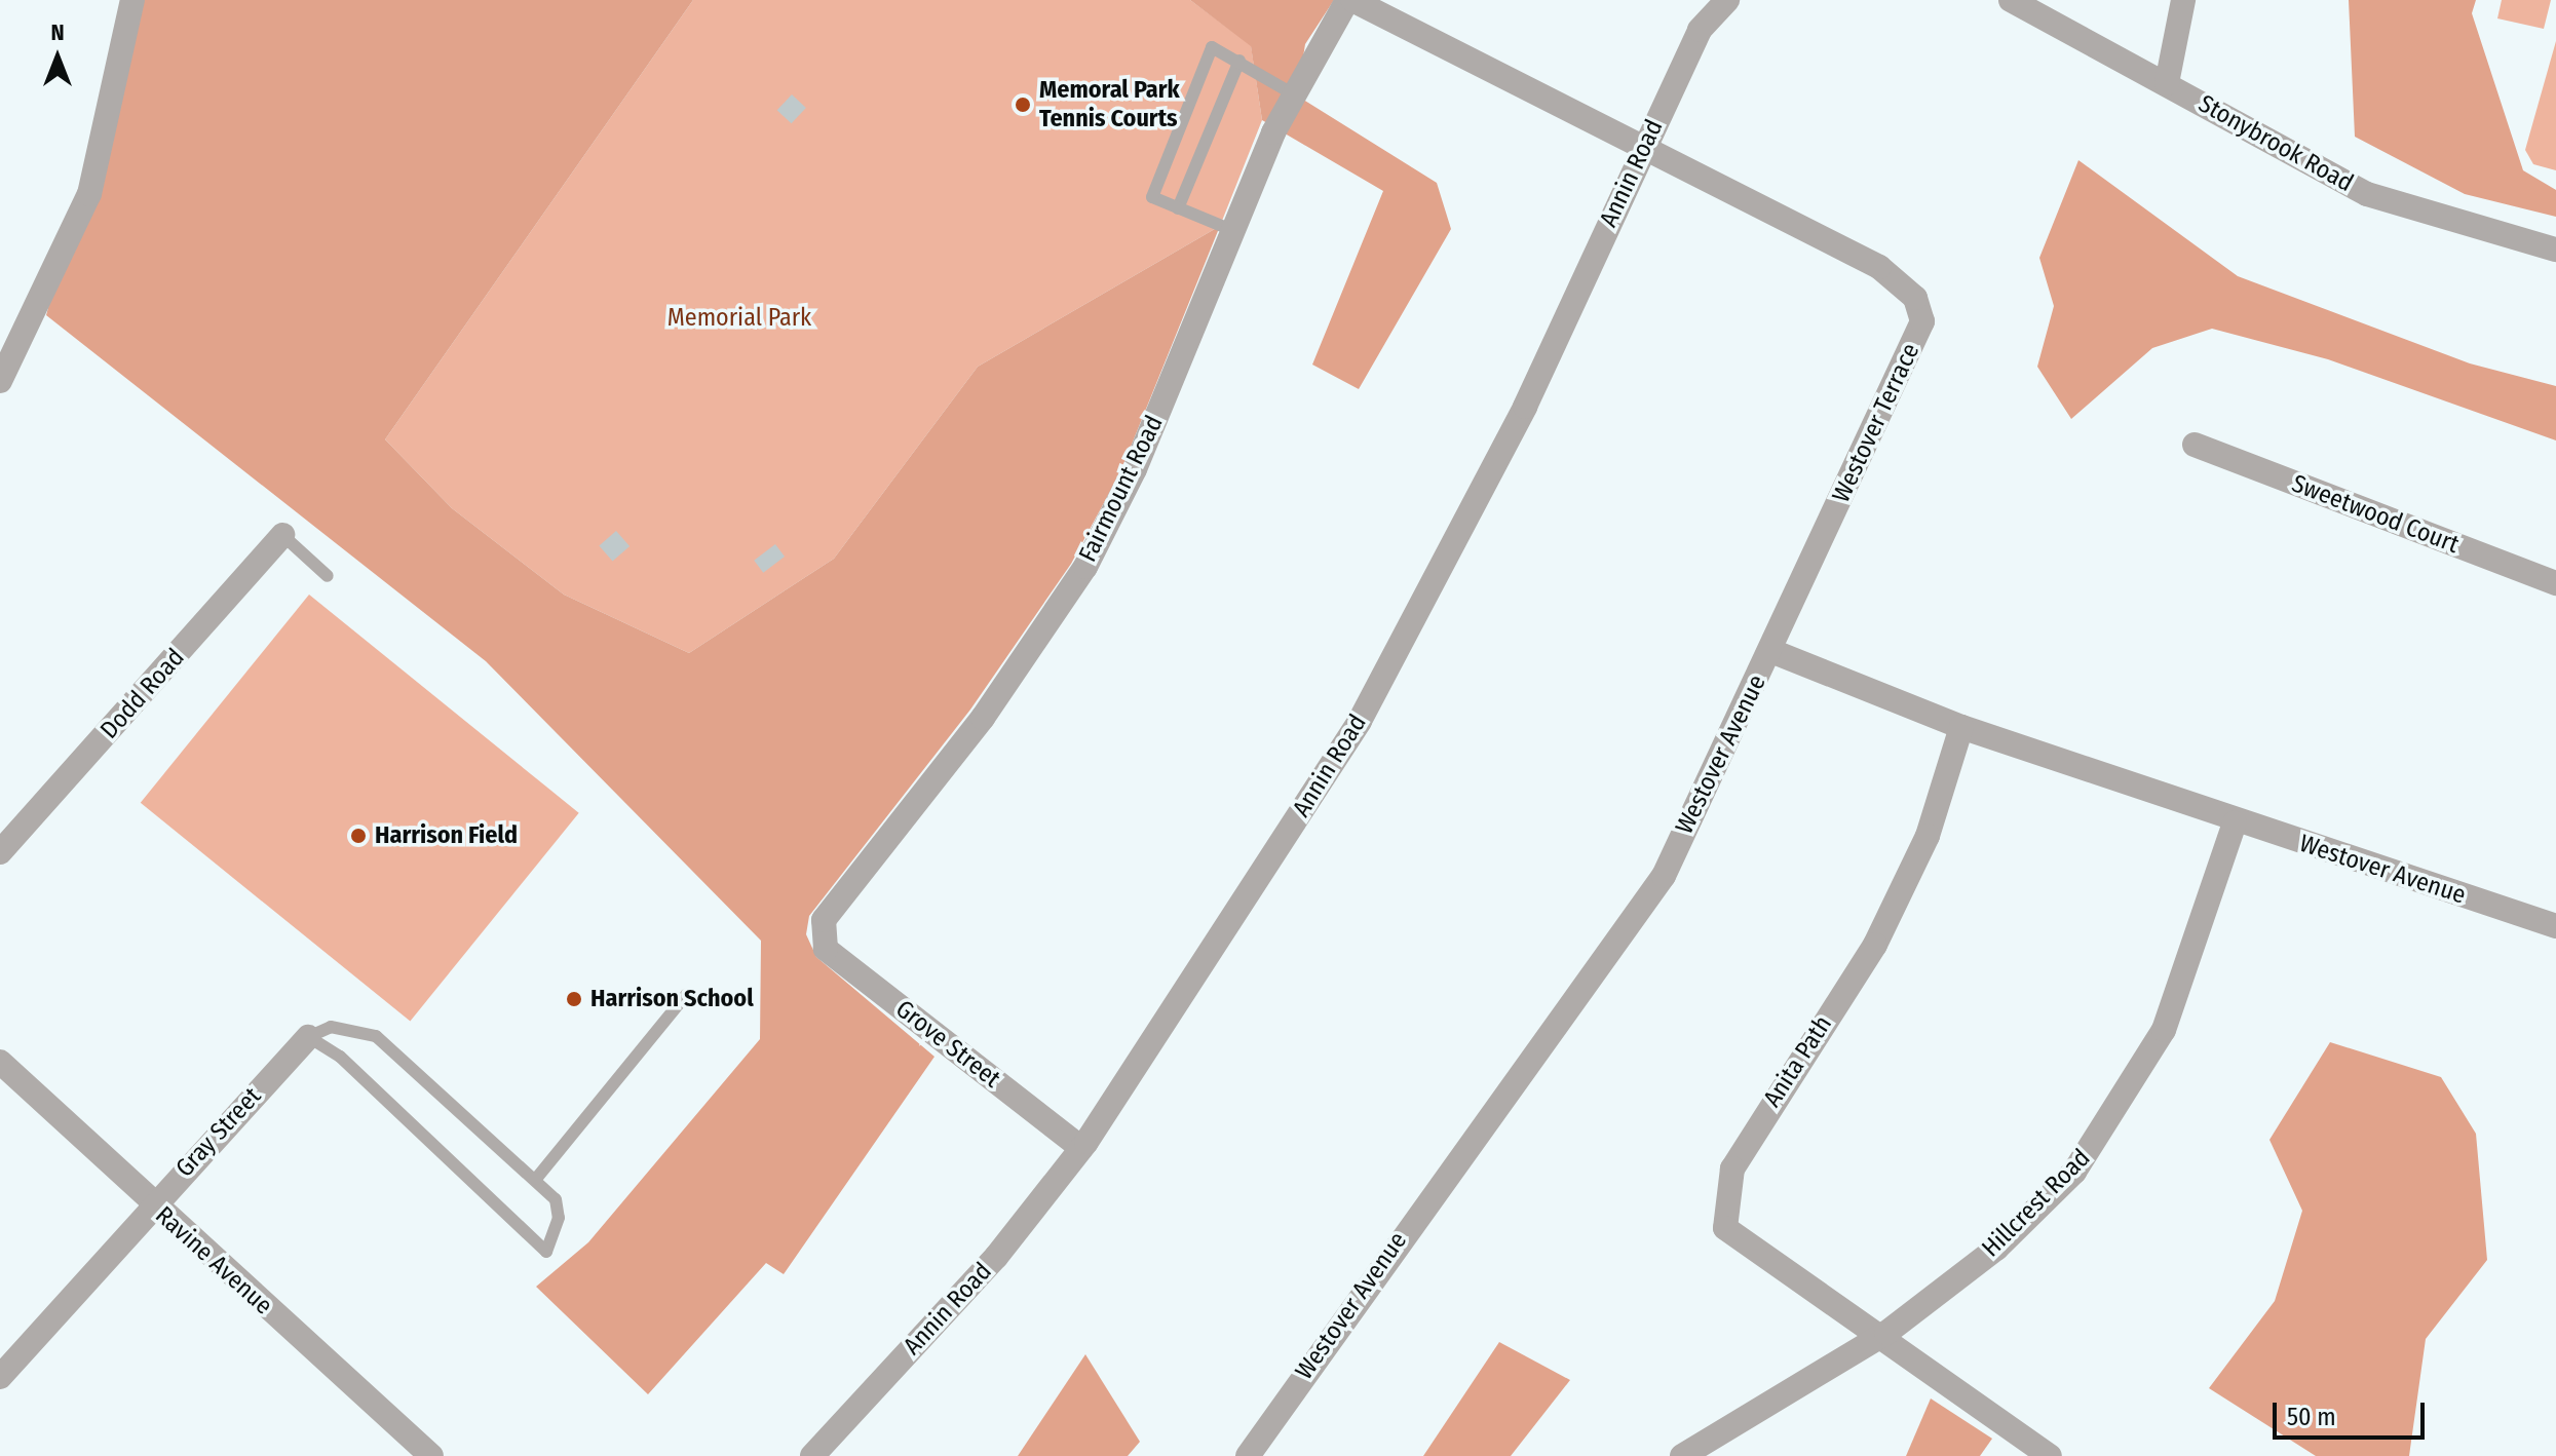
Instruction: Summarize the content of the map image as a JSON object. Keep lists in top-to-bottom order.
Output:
{
  "streets": {
    "street": [
      "Stonybrook Road",
      "Annin Road",
      "Westover Terrace",
      "Fairmount Road",
      "Sweetwood Court",
      "Dodd Road",
      "Westover Avenue",
      "Grove Street",
      "Anita Path",
      "Gray Street",
      "Hillcrest Road",
      "Ravine Avenue"
    ]
  },
  "crossings": [
    ["Annin Road", "Westover Terrace"],
    ["Annin Road", "Fairmount Road"],
    ["Annin Road", "Grove Street"],
    ["Westover Terrace", "Fairmount Road"],
    ["Westover Terrace", "Westover Avenue"],
    ["Fairmount Road", "Grove Street"],
    ["Westover Avenue", "Anita Path"],
    ["Westover Avenue", "Hillcrest Road"],
    ["Anita Path", "Hillcrest Road"],
    ["Gray Street", "Ravine Avenue"]
  ],
  "parks": ["Memorial Park"],
  "places": ["Memoral Park Tennis Courts", "Harrison Field", "Harrison School"],
  "scale_bar": "50 m",
  "north": "top"
}
